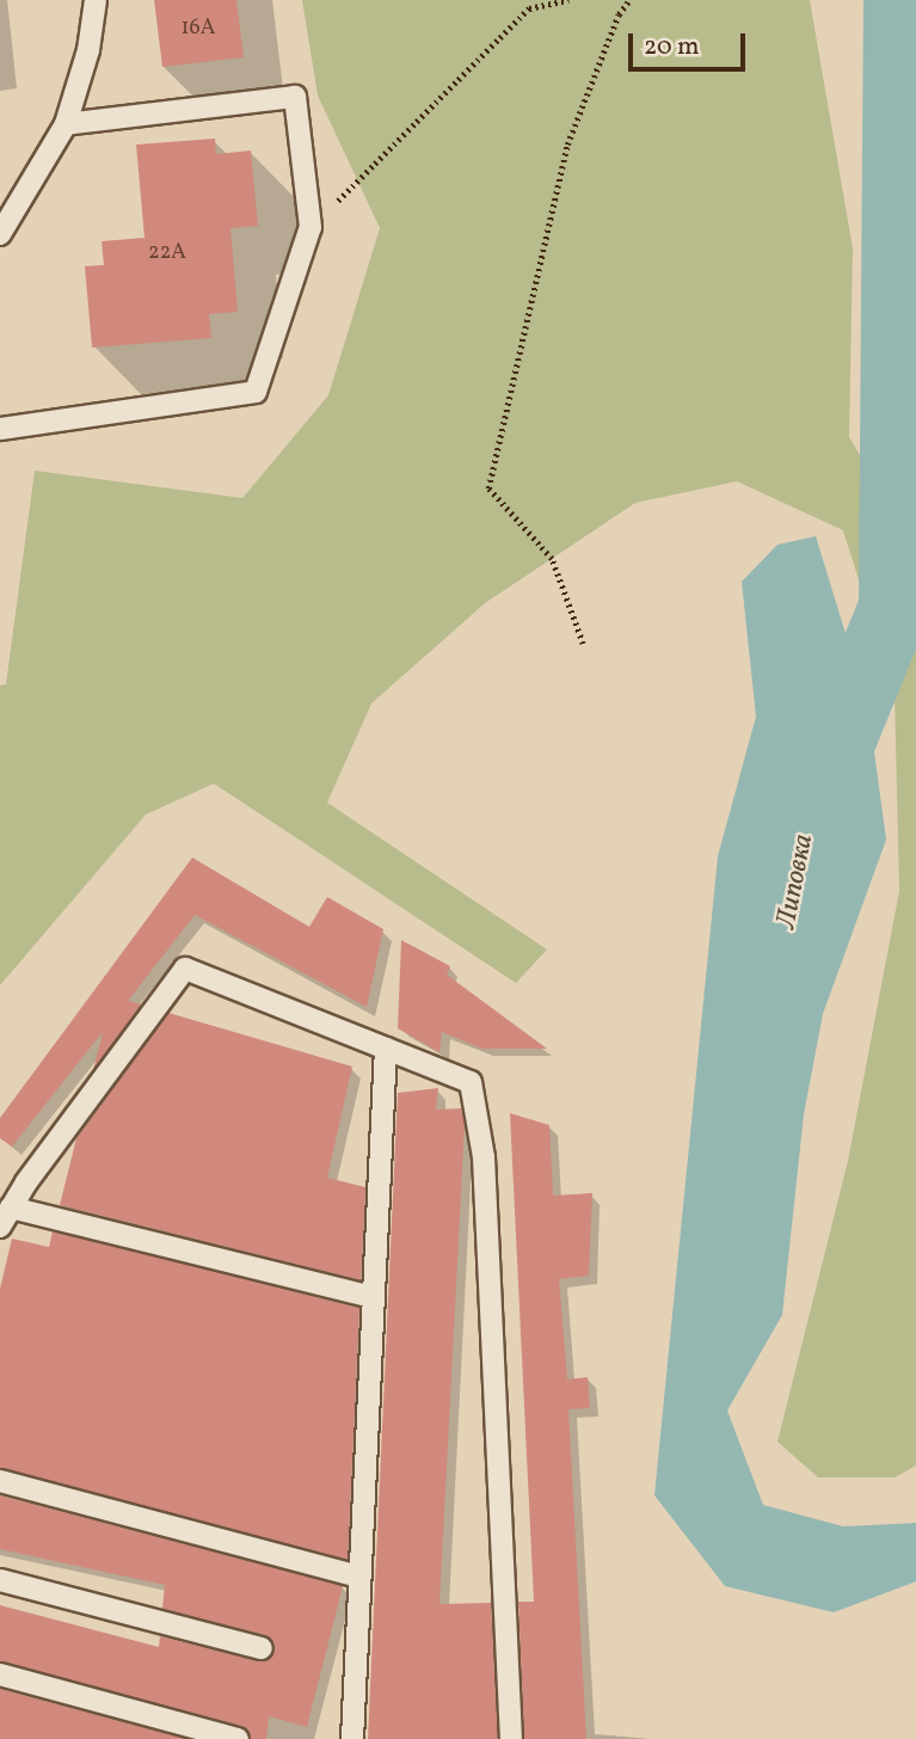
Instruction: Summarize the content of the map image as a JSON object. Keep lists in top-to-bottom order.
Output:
{
  "water": ["Липовка"],
  "house_numbers": ["16А", "22А"],
  "scale_bar": "20 m"
}
